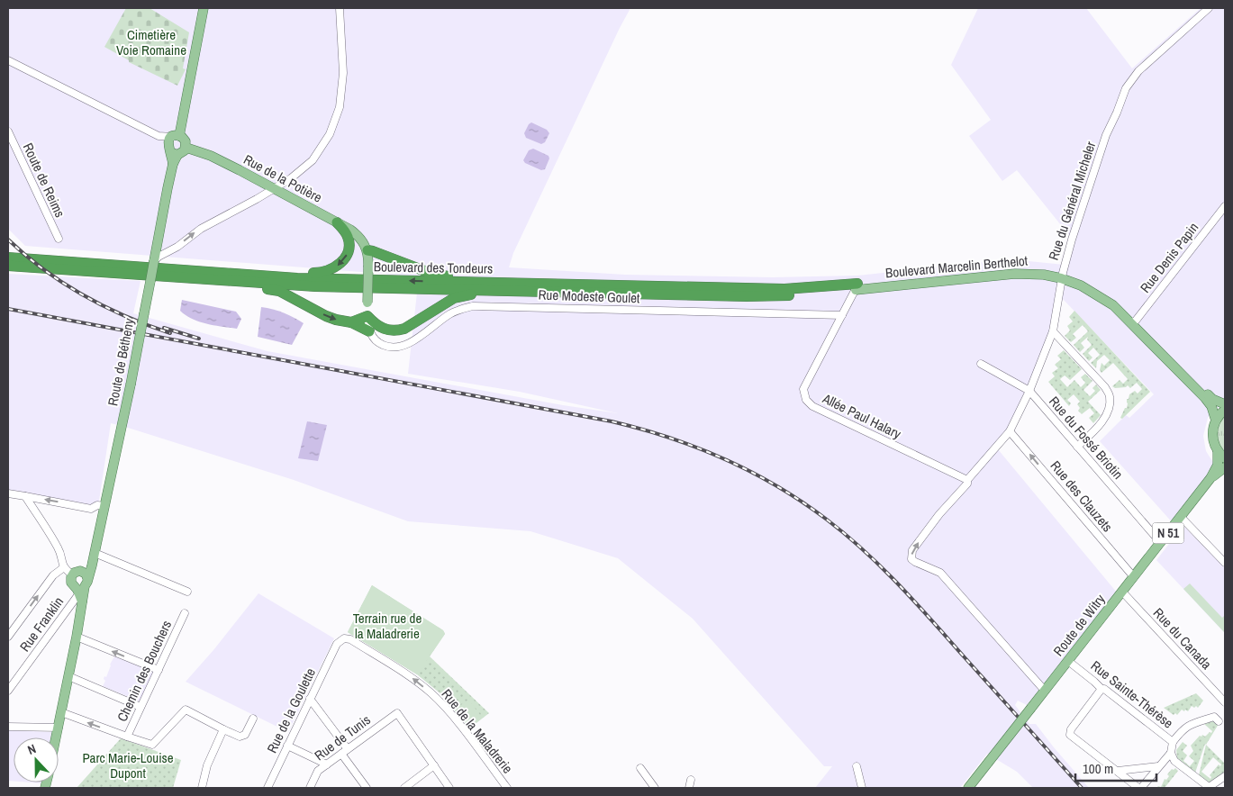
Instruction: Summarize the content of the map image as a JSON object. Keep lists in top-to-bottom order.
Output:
{
  "streets": {
    "highway": ["Boulevard des Tondeurs"],
    "main road": [
      "Rue de la Potière",
      "Boulevard Marcelin Berthelot",
      "Route de Bétheny",
      "N 51",
      "Route de Witry"
    ],
    "street": [
      "Route de Reims",
      "Rue du Général Micheler",
      "Rue Denis Papin",
      "Rue Modeste Goulet",
      "Allée Paul Halary",
      "Rue du Fossé Briotin",
      "Rue des Clauzets",
      "Rue Franklin",
      "Rue du Canada",
      "Chemin des Bouchers",
      "Rue Sainte-Thérèse",
      "Rue de la Goulette",
      "Rue de la Maladrerie",
      "Rue de Tunis"
    ]
  },
  "crossings": [
    ["Rue de la Potière", "Route de Bétheny"],
    ["Rue du Général Micheler", "Boulevard Marcelin Berthelot"],
    ["Rue du Général Micheler", "Rue du Fossé Briotin"],
    ["Rue du Général Micheler", "Rue des Clauzets"],
    ["Rue Denis Papin", "Boulevard Marcelin Berthelot"],
    ["Boulevard Marcelin Berthelot", "Boulevard des Tondeurs"],
    ["Boulevard Marcelin Berthelot", "Allée Paul Halary"],
    ["Boulevard des Tondeurs", "Allée Paul Halary"],
    ["Rue Modeste Goulet", "Allée Paul Halary"],
    ["Route de Bétheny", "Rue Franklin"],
    ["Rue du Fossé Briotin", "Route de Witry"],
    ["Rue des Clauzets", "Route de Witry"],
    ["Route de Witry", "Rue du Canada"],
    ["Route de Witry", "Rue Sainte-Thérèse"],
    ["Rue de la Goulette", "Rue de la Maladrerie"]
  ],
  "one_way": ["Rue des Clauzets", "Rue de la Maladrerie"],
  "parks": ["Cimetière Voie Romaine", "Terrain rue de la Maladrerie", "Parc Marie-Louise Dupont"],
  "scale_bar": "100 m",
  "north": "top"
}
